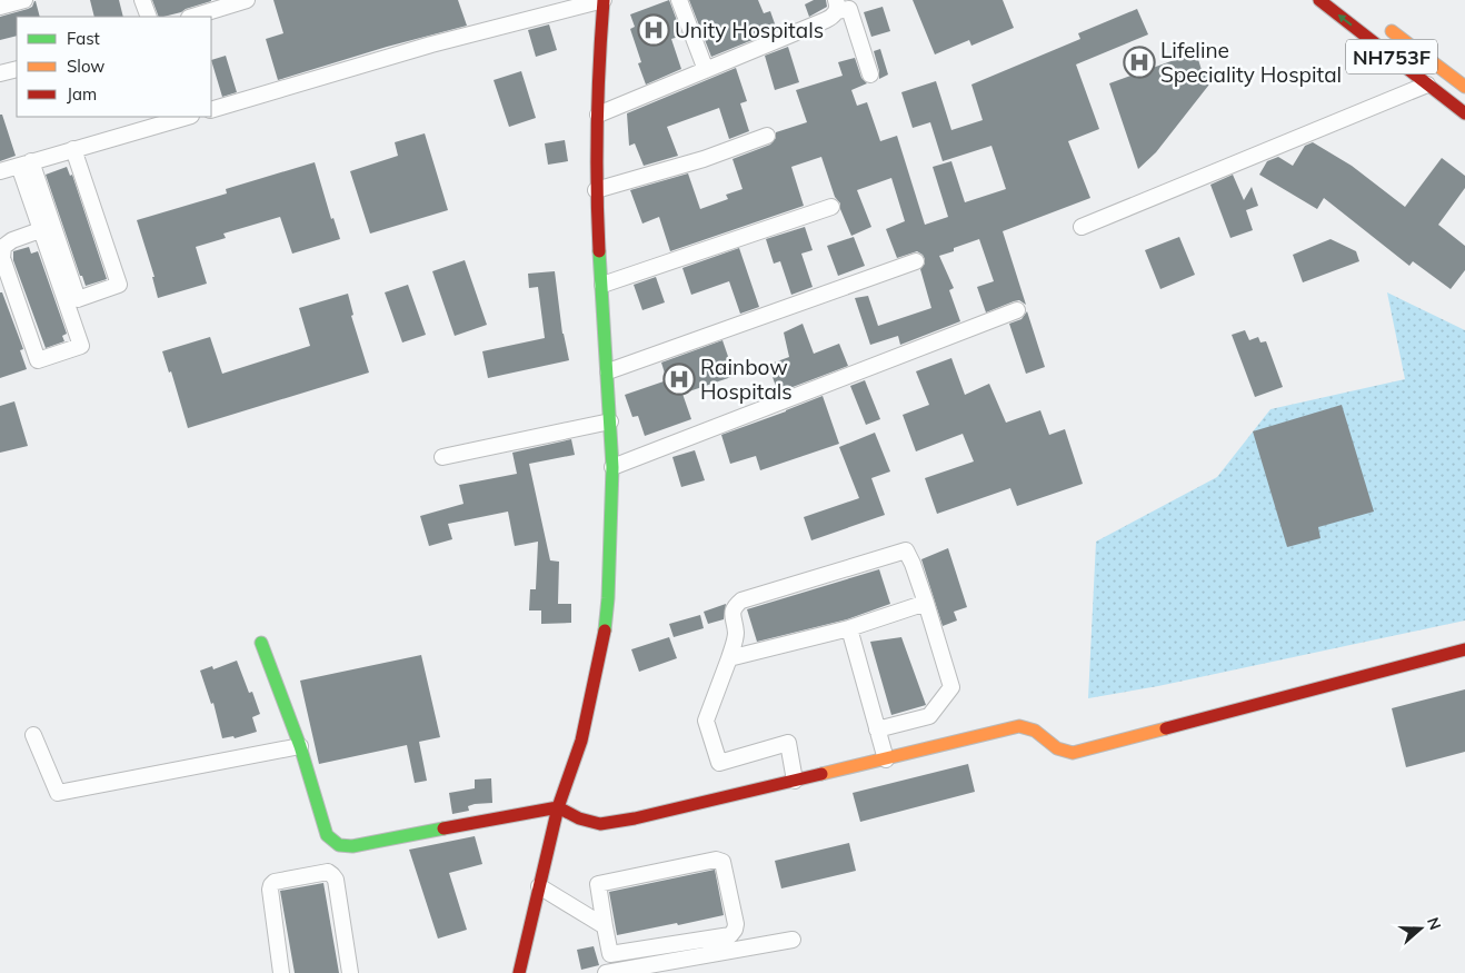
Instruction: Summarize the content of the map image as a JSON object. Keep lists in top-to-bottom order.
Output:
{
  "streets": {
    "main road": ["NH753F"]
  },
  "places": {
    "hospital": ["Unity Hospitals", "Lifeline Speciality Hospital", "Rainbow Hospitals"]
  },
  "legend": ["Fast", "Slow", "Jam"],
  "north": "right"
}
